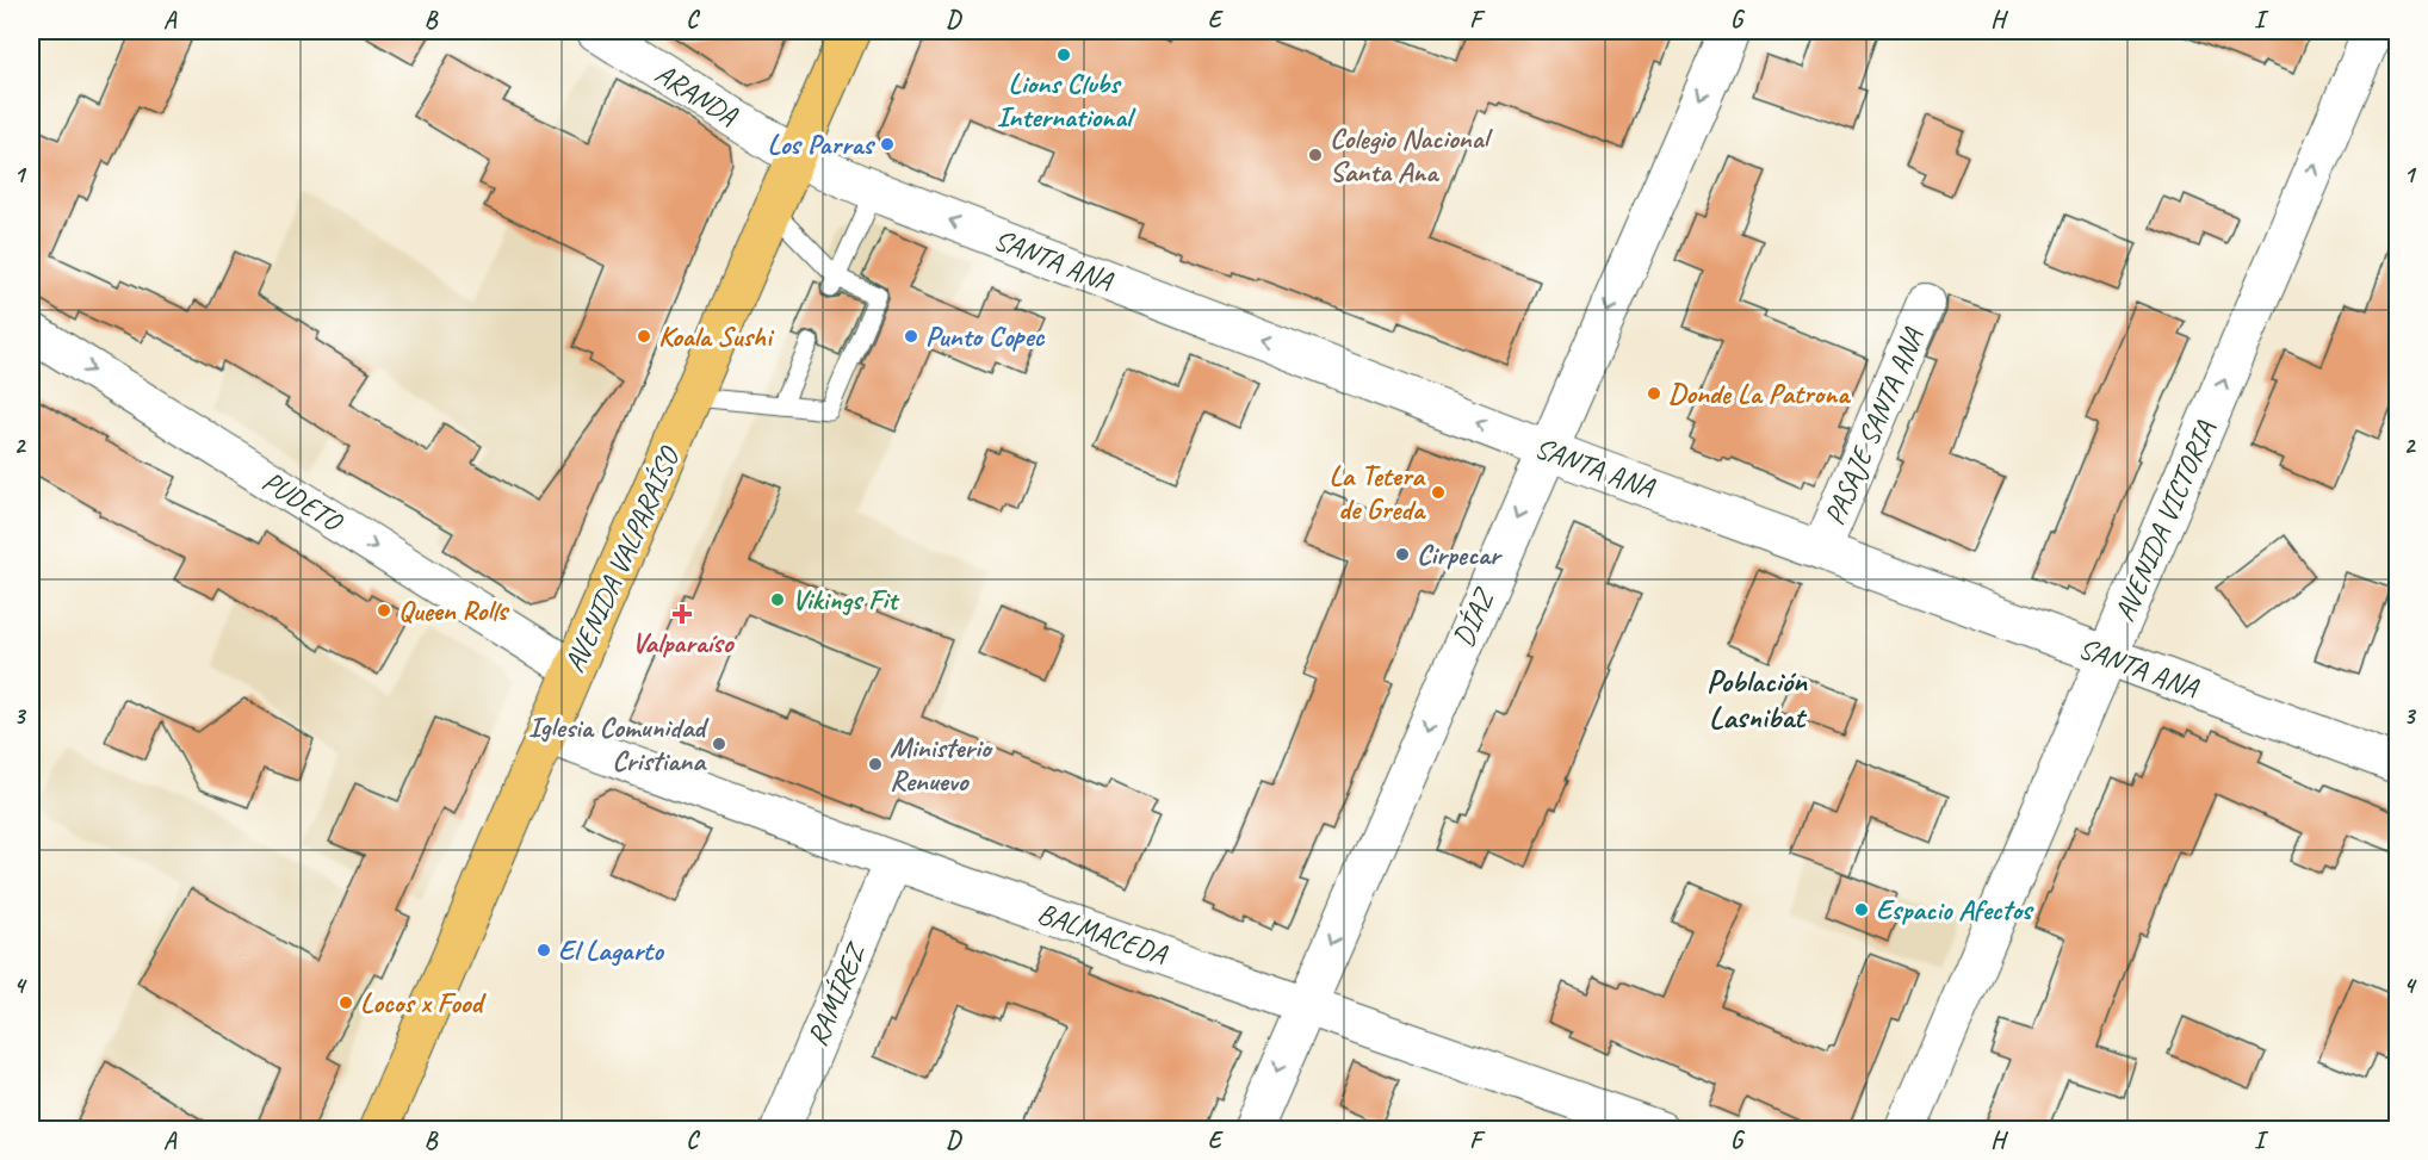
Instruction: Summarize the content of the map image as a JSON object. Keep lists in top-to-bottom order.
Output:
{
  "streets": {
    "main road": ["AVENIDA VALPARAÍSO"],
    "street": [
      "ARANDA",
      "SANTA ANA",
      "PASAJE SANTA ANA",
      "PUDETO",
      "AVENIDA VICTORIA",
      "DÍAZ",
      "BALMACEDA",
      "RAMÍREZ"
    ]
  },
  "crossings": [
    ["ARANDA", "SANTA ANA"],
    ["ARANDA", "AVENIDA VALPARAÍSO"],
    ["SANTA ANA", "PASAJE SANTA ANA"],
    ["SANTA ANA", "AVENIDA VICTORIA"],
    ["SANTA ANA", "AVENIDA VALPARAÍSO"],
    ["SANTA ANA", "DÍAZ"],
    ["PUDETO", "AVENIDA VALPARAÍSO"],
    ["AVENIDA VALPARAÍSO", "BALMACEDA"],
    ["DÍAZ", "BALMACEDA"],
    ["BALMACEDA", "RAMÍREZ"]
  ],
  "one_way": [
    "SANTA ANA",
    "PUDETO",
    "AVENIDA VICTORIA",
    "DÍAZ"
  ],
  "districts": ["Población Lasnibat"],
  "places": {
    "other": [
      "Lions Clubs International",
      "Los Parras",
      "Colegio Nacional Santa Ana",
      "Koala Sushi",
      "Punto Copec",
      "Donde La Patrona",
      "La Tetera de Greda",
      "Cirpecar",
      "Vikings Fit",
      "Queen Rolls",
      "Iglesia Comunidad Cristiana",
      "Ministerio Renuevo",
      "Espacio Afectos",
      "El Lagarto",
      "Locos x Food"
    ],
    "health": ["Valparaíso"]
  },
  "grid": {
    "columns": [
      "A",
      "B",
      "C",
      "D",
      "E",
      "F",
      "G",
      "H",
      "I"
    ],
    "rows": [
      "1",
      "2",
      "3",
      "4"
    ]
  }
}
